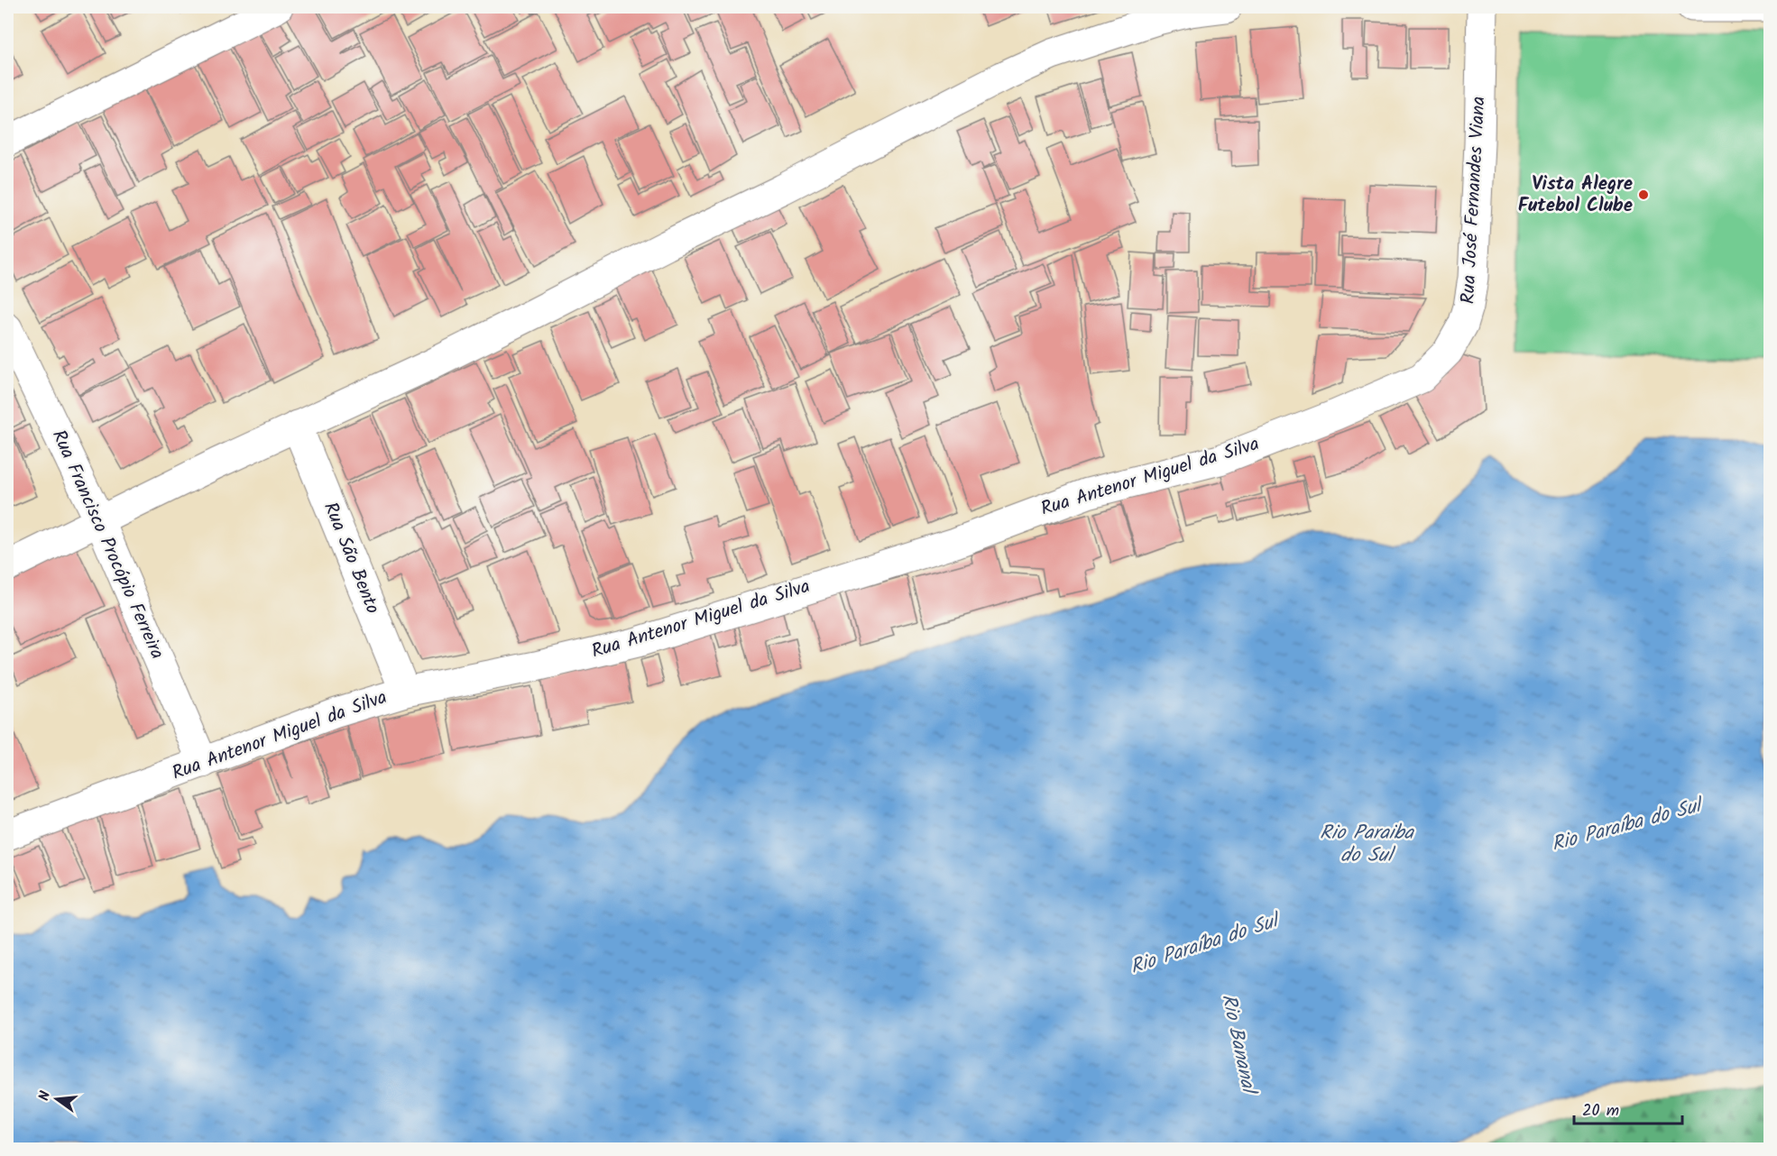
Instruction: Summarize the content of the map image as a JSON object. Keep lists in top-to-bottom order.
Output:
{
  "streets": {
    "street": [
      "Rua José Fernandes Viana",
      "Rua Antenor Miguel da Silva",
      "Rua Francisco Procópio Ferreira",
      "Rua São Bento"
    ]
  },
  "crossings": [
    ["Rua José Fernandes Viana", "Rua Antenor Miguel da Silva"],
    ["Rua Antenor Miguel da Silva", "Rua Francisco Procópio Ferreira"],
    ["Rua Antenor Miguel da Silva", "Rua São Bento"]
  ],
  "water": ["Rio Paraíba do Sul", "Rio Paraiba do Sul", "Rio Bananal"],
  "places": ["Vista Alegre Futebol Clube"],
  "scale_bar": "20 m",
  "north": "left"
}
